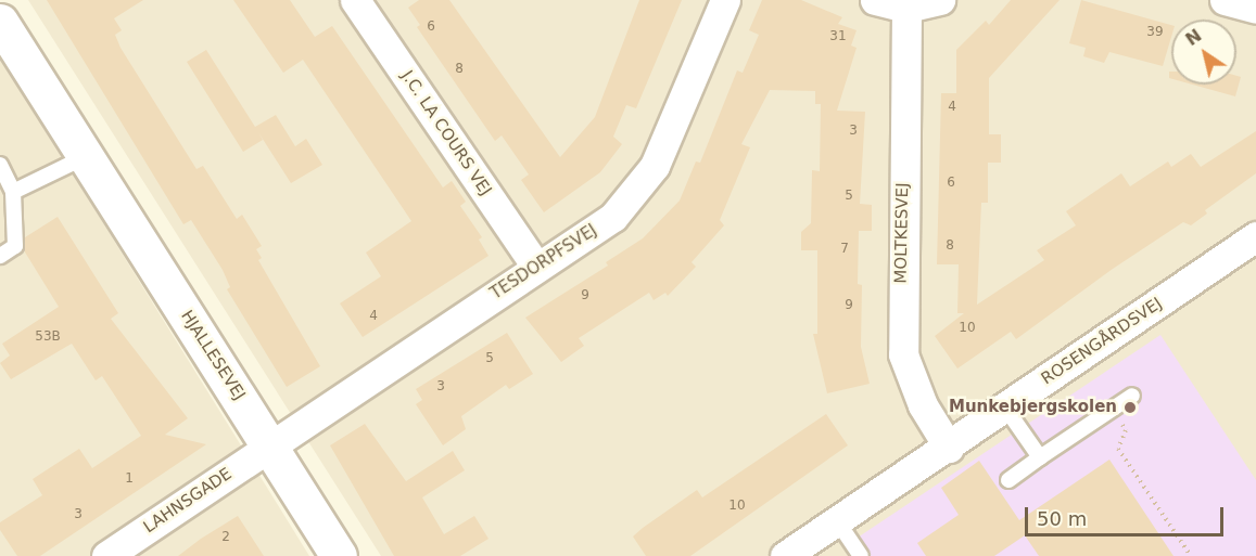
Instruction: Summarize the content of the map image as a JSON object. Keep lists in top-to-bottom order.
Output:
{
  "streets": {
    "street": [
      "J.C. LA COURS VEJ",
      "MOLTKESVEJ",
      "TESDORPFSVEJ",
      "ROSENGÅRDSVEJ",
      "HJALLESEVEJ",
      "LAHNSGADE"
    ]
  },
  "crossings": [
    ["J.C. LA COURS VEJ", "TESDORPFSVEJ"],
    ["MOLTKESVEJ", "ROSENGÅRDSVEJ"],
    ["TESDORPFSVEJ", "HJALLESEVEJ"],
    ["TESDORPFSVEJ", "LAHNSGADE"],
    ["HJALLESEVEJ", "LAHNSGADE"]
  ],
  "places": ["Munkebjergskolen"],
  "house_numbers": [
    "6",
    "39",
    "31",
    "8",
    "4",
    "3",
    "6",
    "5",
    "8",
    "7",
    "9",
    "9",
    "4",
    "10",
    "53B",
    "5",
    "3",
    "1",
    "10",
    "3",
    "2"
  ],
  "scale_bar": "50 m",
  "north": "top left"
}
